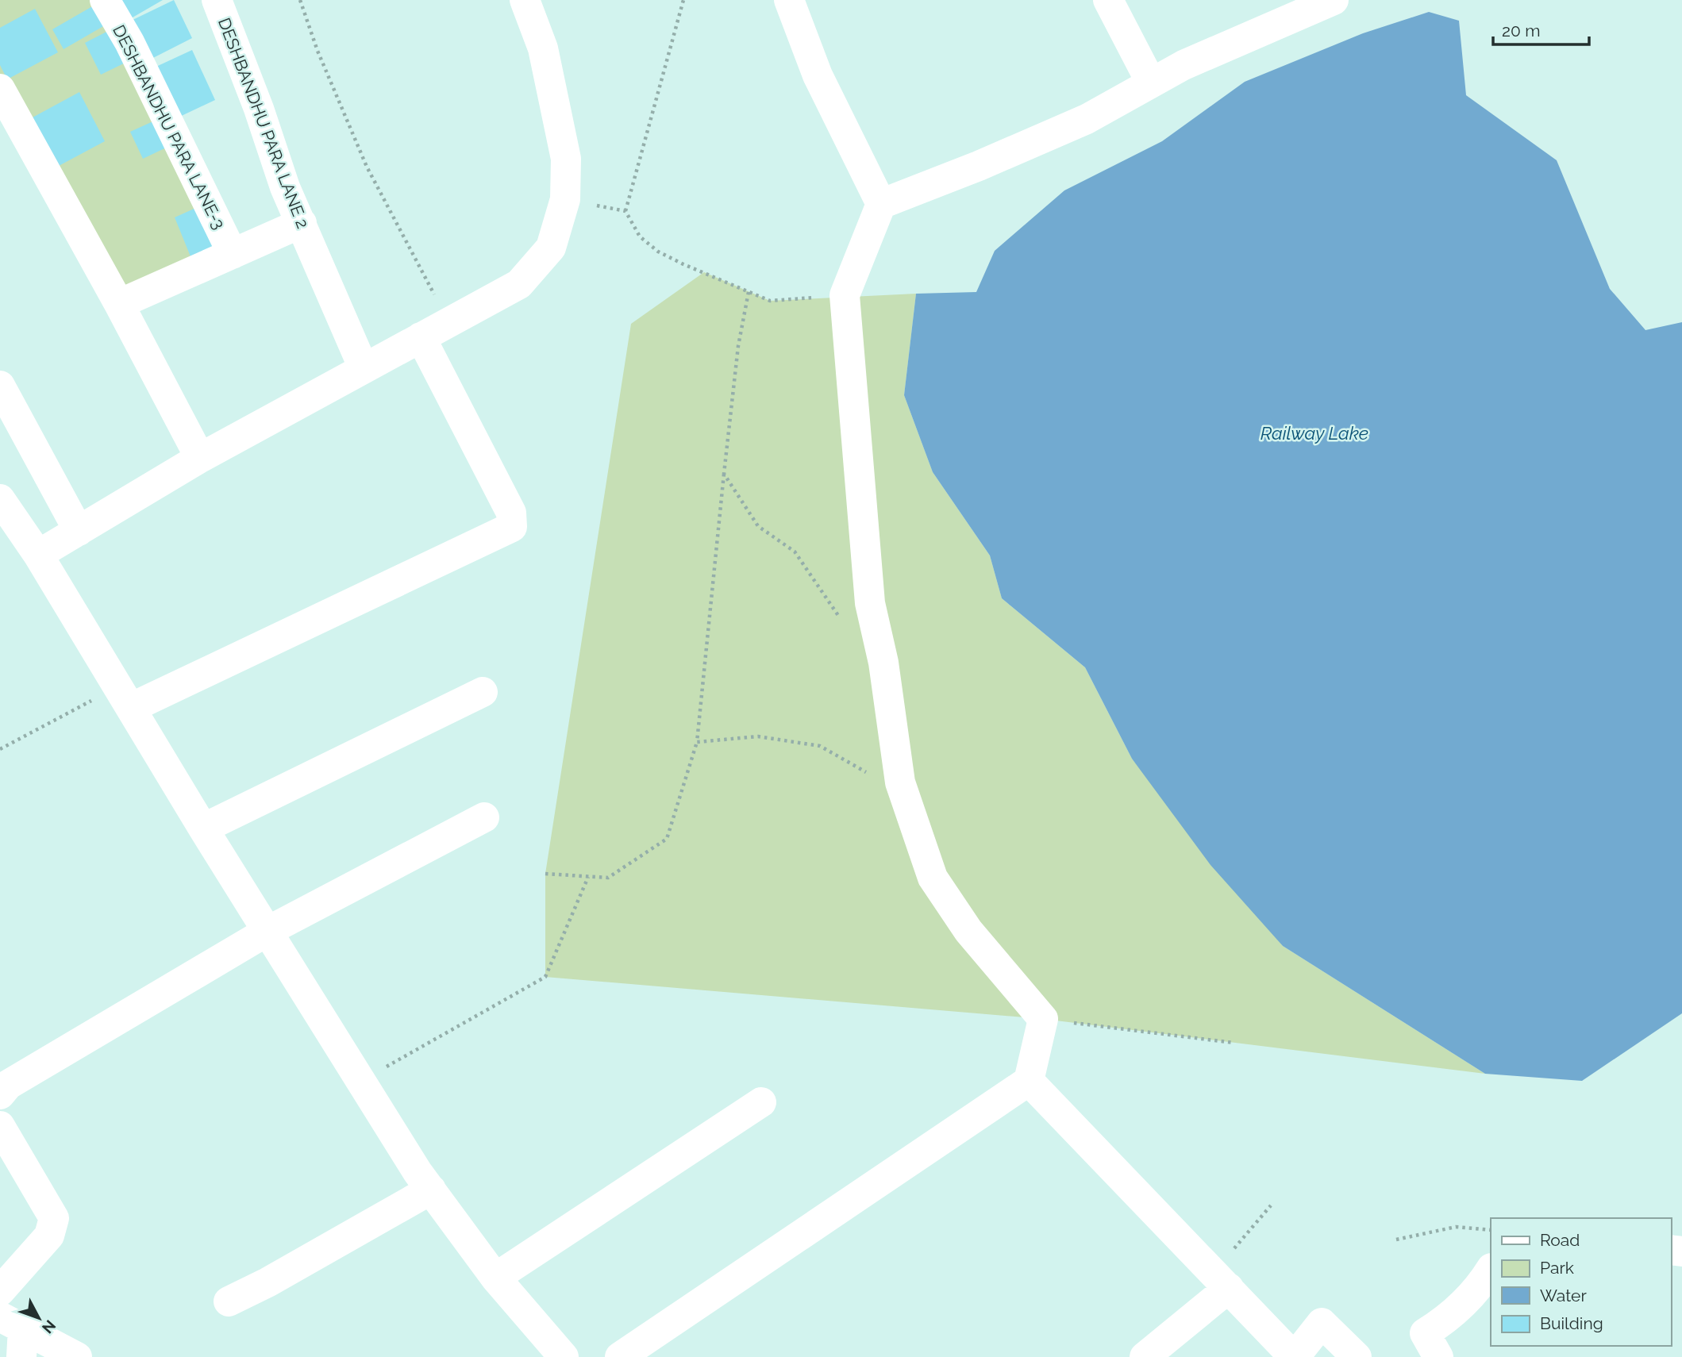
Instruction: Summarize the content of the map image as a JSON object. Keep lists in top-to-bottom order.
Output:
{
  "streets": {
    "street": ["DESHBANDHU PARA LANE 2", "DESHBANDHU PARA LANE-3"]
  },
  "water": ["Railway Lake"],
  "legend": [
    "Road",
    "Park",
    "Water",
    "Building"
  ],
  "scale_bar": "20 m",
  "north": "bottom right"
}
